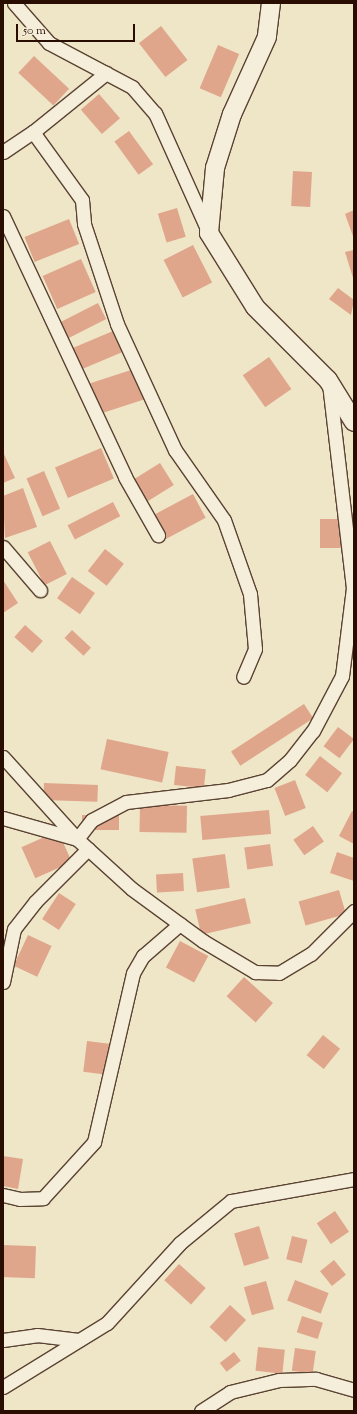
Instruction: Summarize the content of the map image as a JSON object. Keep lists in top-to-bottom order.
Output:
{
  "scale_bar": "50 m"
}
